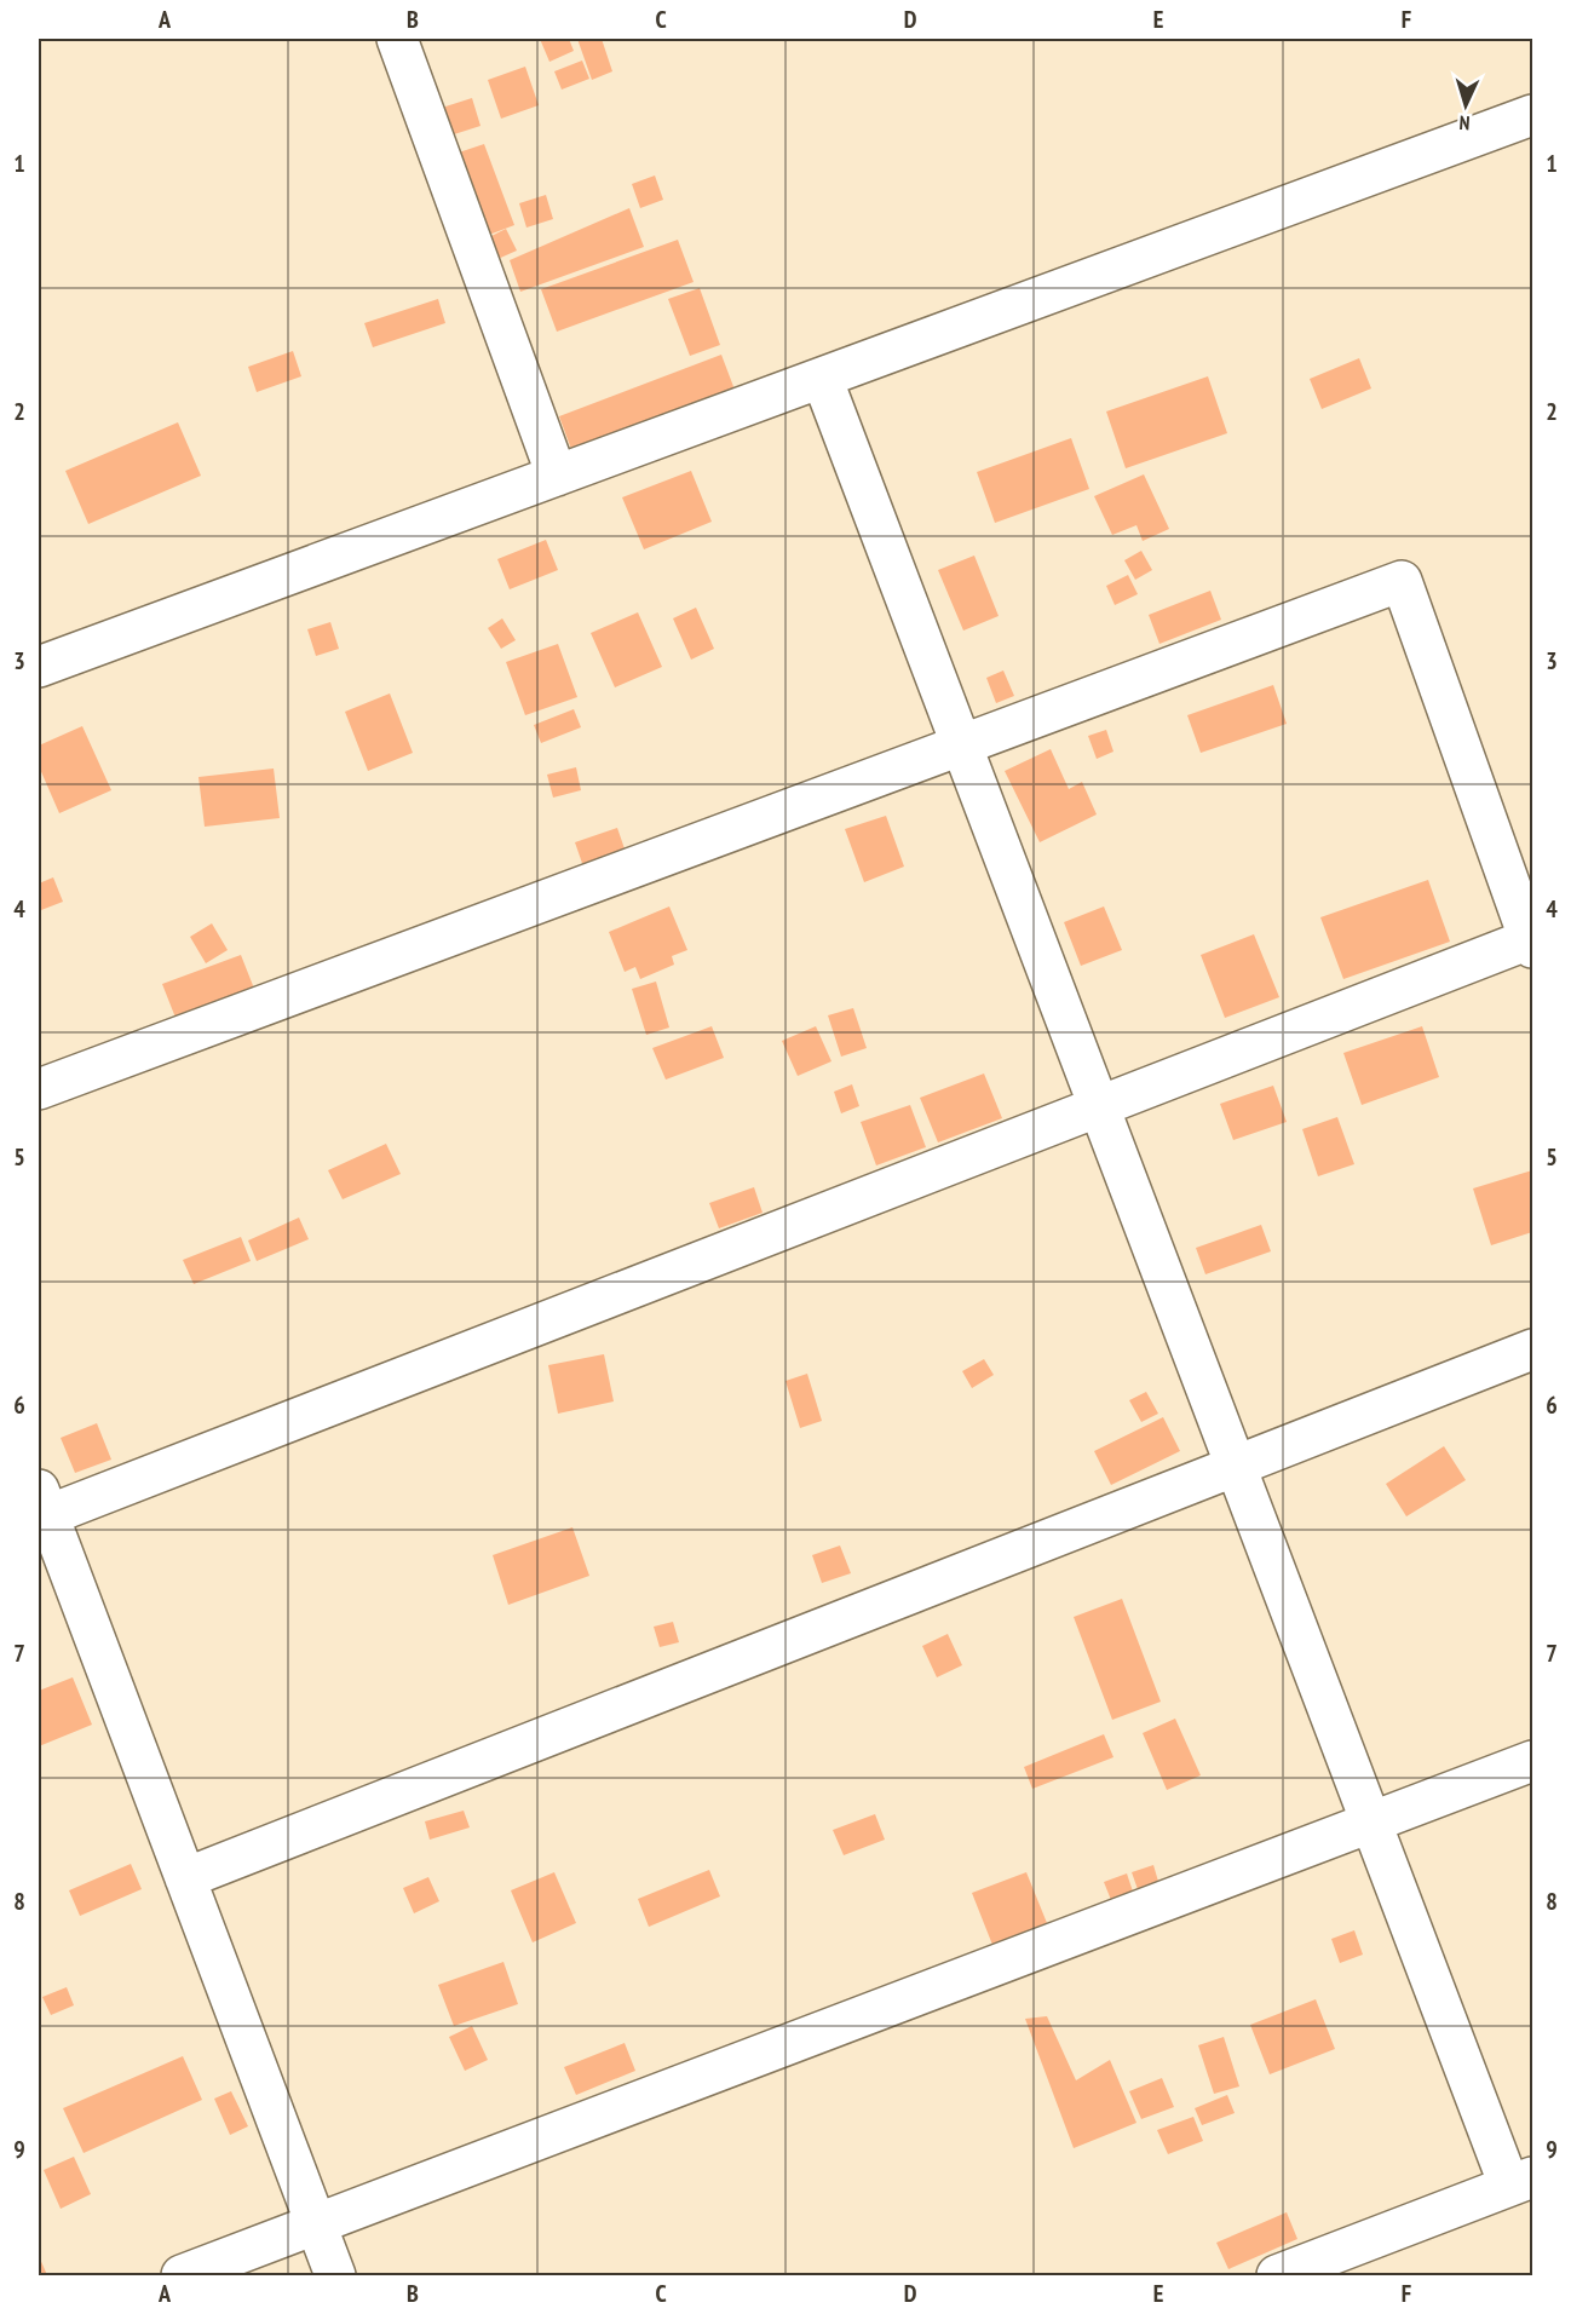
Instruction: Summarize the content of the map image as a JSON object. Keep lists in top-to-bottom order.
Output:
{
  "north": "bottom",
  "grid": {
    "columns": [
      "A",
      "B",
      "C",
      "D",
      "E",
      "F"
    ],
    "rows": [
      "1",
      "2",
      "3",
      "4",
      "5",
      "6",
      "7",
      "8",
      "9"
    ]
  }
}
